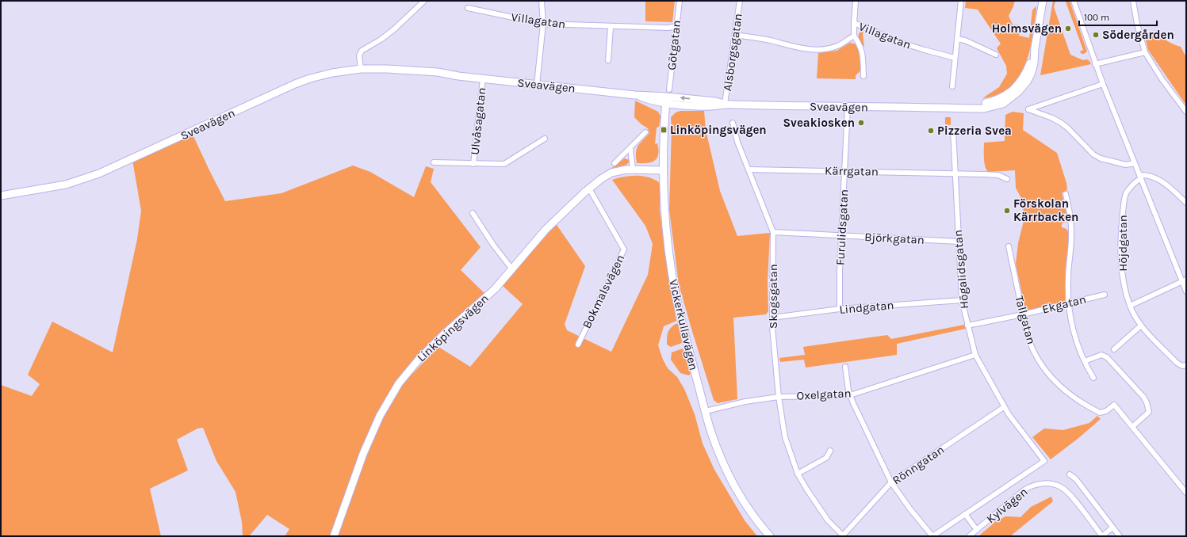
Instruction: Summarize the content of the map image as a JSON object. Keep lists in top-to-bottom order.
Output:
{
  "streets": {
    "main road": ["Sveavägen", "Vickerkullavägen", "Linköpingsvägen"],
    "street": [
      "Villagatan",
      "Götgatan",
      "Alsborgsgatan",
      "Ulvåsagatan",
      "Kärrgatan",
      "Furulidsgatan",
      "Björkgatan",
      "Höjdgatan",
      "Högalidsgatan",
      "Bokmalsvägen",
      "Skogsgatan",
      "Ekgatan",
      "Lindgatan",
      "Tallgatan",
      "Oxelgatan",
      "Rönngatan",
      "Kylvägen"
    ]
  },
  "crossings": [
    ["Villagatan", "Götgatan"],
    ["Villagatan", "Alsborgsgatan"],
    ["Götgatan", "Sveavägen"],
    ["Götgatan", "Vickerkullavägen"],
    ["Alsborgsgatan", "Sveavägen"],
    ["Sveavägen", "Ulvåsagatan"],
    ["Sveavägen", "Furulidsgatan"],
    ["Sveavägen", "Vickerkullavägen"],
    ["Kärrgatan", "Furulidsgatan"],
    ["Kärrgatan", "Högalidsgatan"],
    ["Kärrgatan", "Skogsgatan"],
    ["Furulidsgatan", "Björkgatan"],
    ["Furulidsgatan", "Lindgatan"],
    ["Björkgatan", "Högalidsgatan"],
    ["Björkgatan", "Skogsgatan"],
    ["Högalidsgatan", "Ekgatan"],
    ["Högalidsgatan", "Lindgatan"],
    ["Högalidsgatan", "Oxelgatan"],
    ["Högalidsgatan", "Rönngatan"],
    ["Bokmalsvägen", "Linköpingsvägen"],
    ["Skogsgatan", "Lindgatan"],
    ["Skogsgatan", "Oxelgatan"],
    ["Skogsgatan", "Rönngatan"],
    ["Ekgatan", "Tallgatan"],
    ["Vickerkullavägen", "Linköpingsvägen"],
    ["Vickerkullavägen", "Oxelgatan"]
  ],
  "places": {
    "other": [
      "Holmsvägen",
      "Södergården",
      "Sveakiosken",
      "Pizzeria Svea",
      "Förskolan Kärrbacken"
    ],
    "transit": ["Linköpingsvägen"]
  },
  "scale_bar": "100 m"
}
